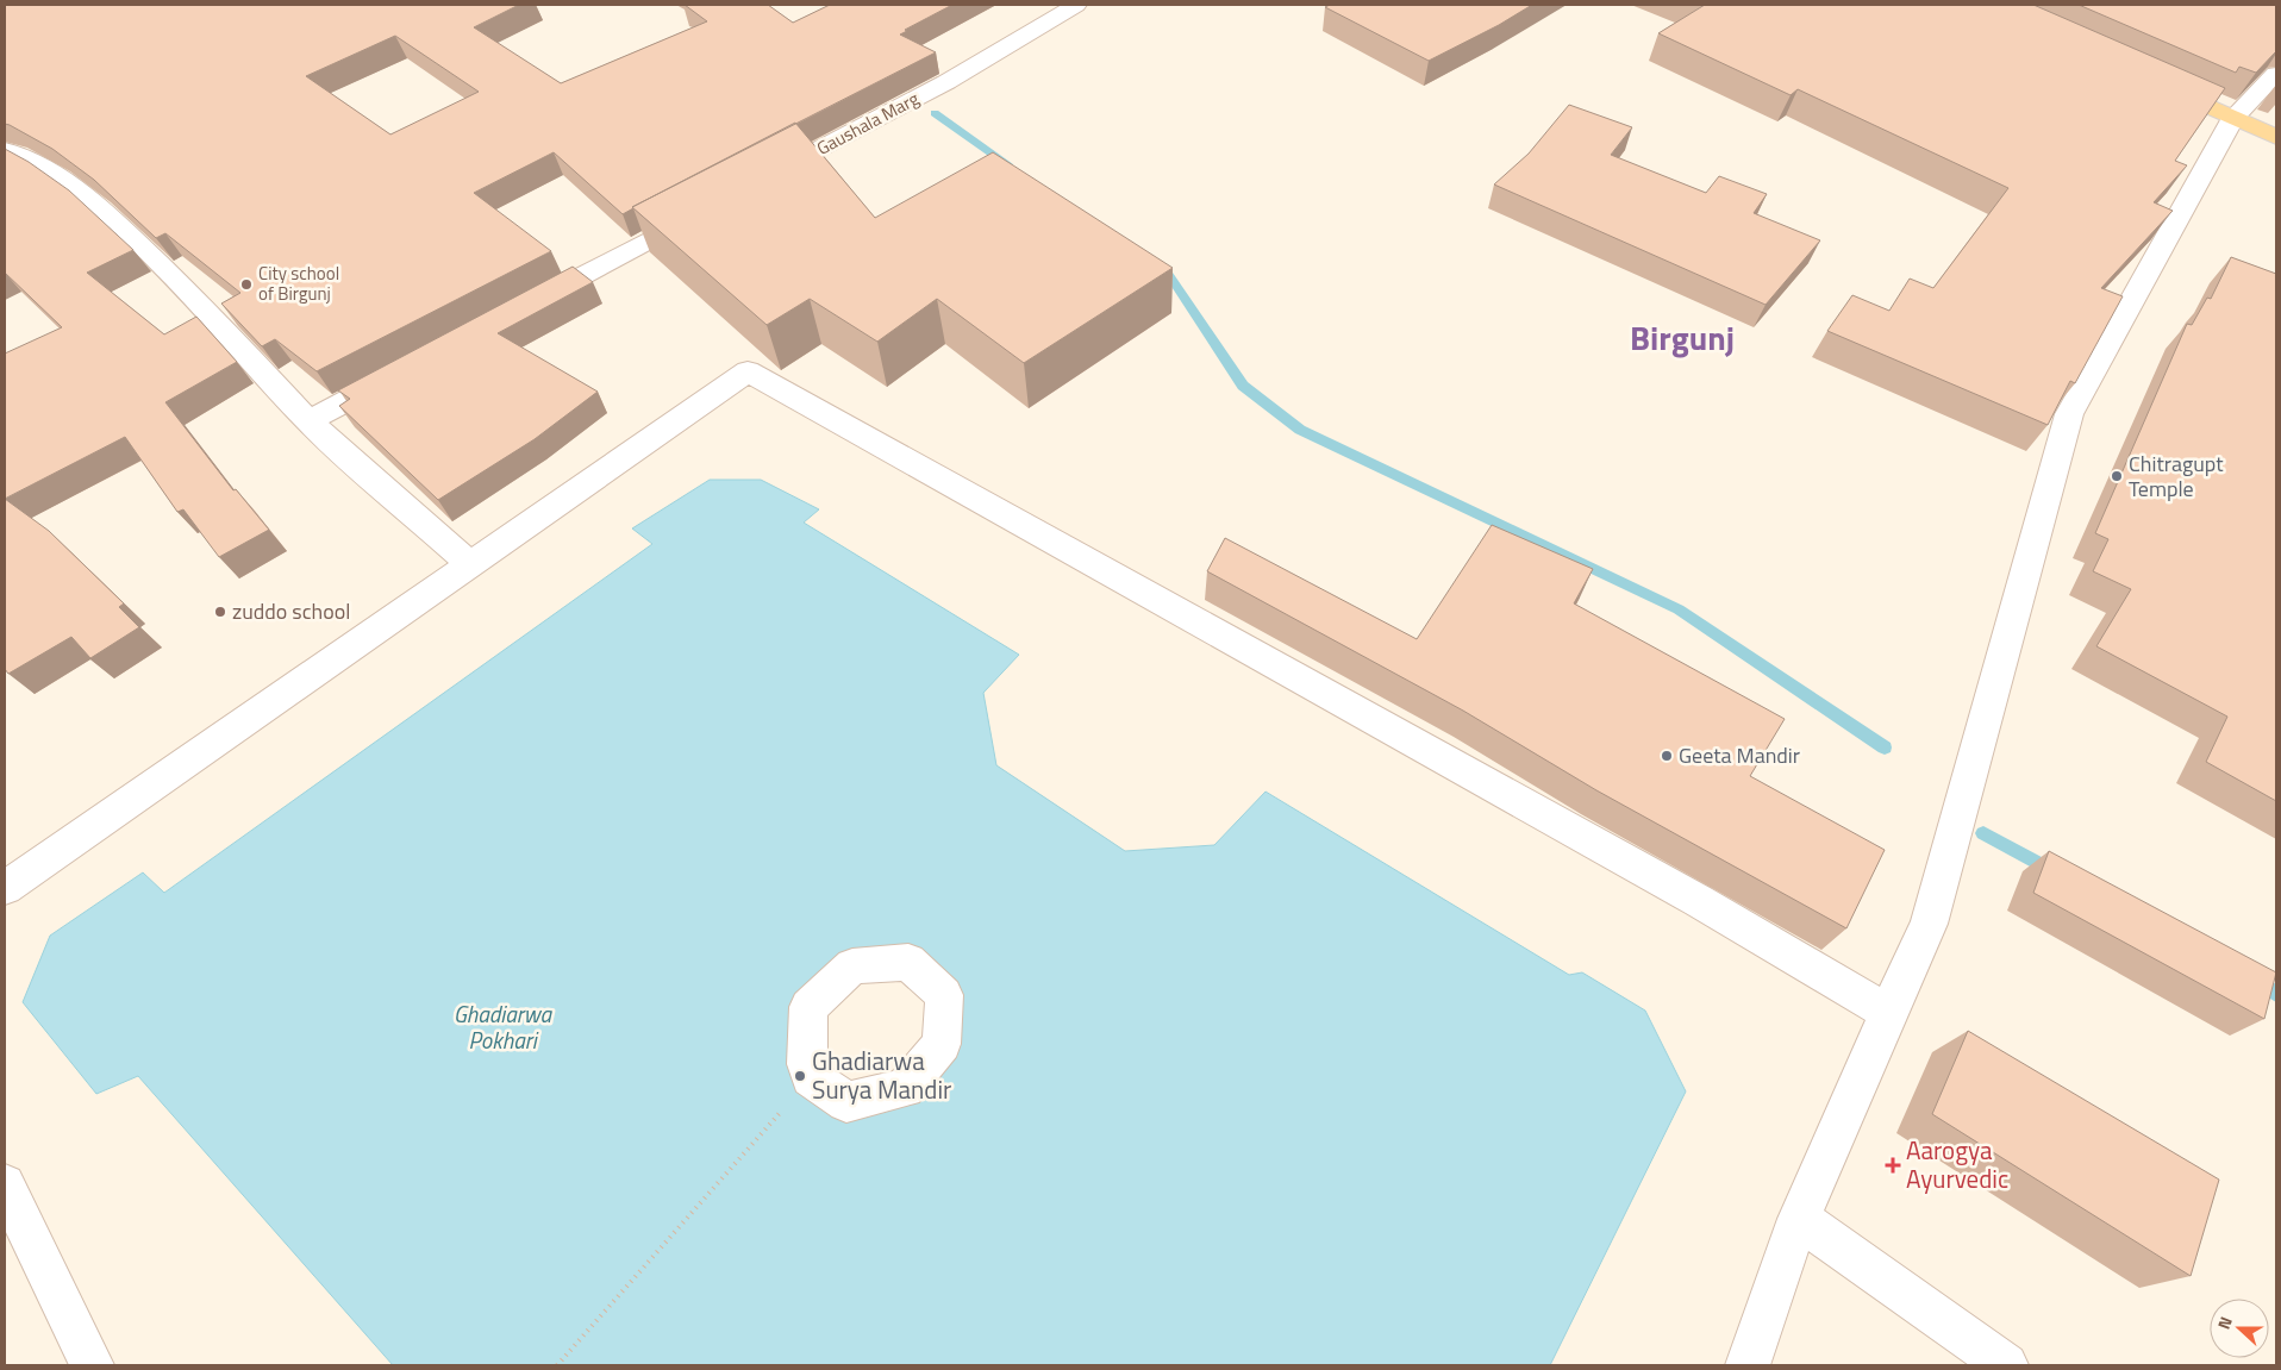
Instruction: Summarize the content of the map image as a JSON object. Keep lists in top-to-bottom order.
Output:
{
  "streets": {
    "street": ["Gaushala Marg"]
  },
  "districts": ["Birgunj"],
  "water": ["Ghadiarwa Pokhari"],
  "places": {
    "other": [
      "City school of Birgunj",
      "Chitragupt Temple",
      "zuddo school",
      "Geeta Mandir",
      "Ghadiarwa Surya Mandir"
    ],
    "health": ["Aarogya Ayurvedic"]
  },
  "north": "left"
}
